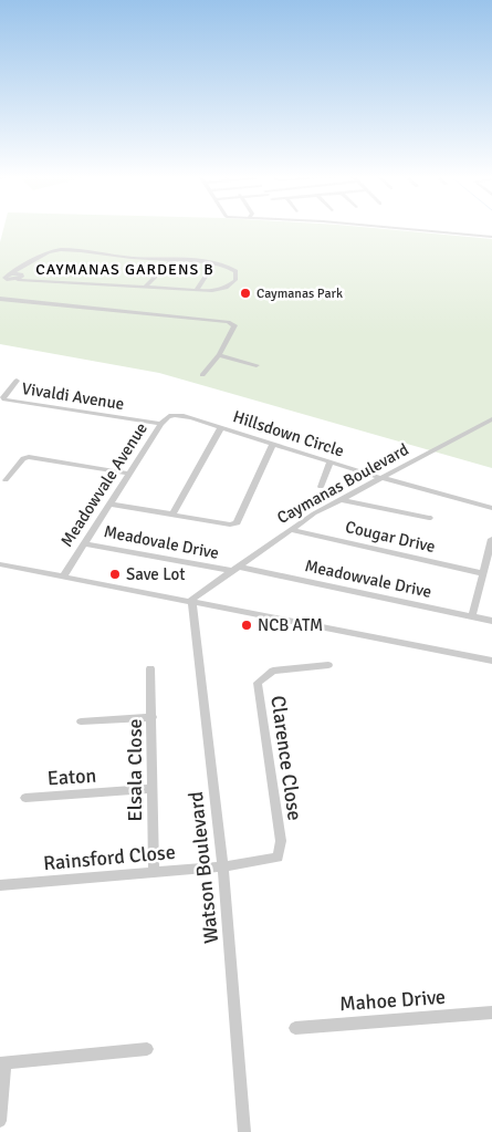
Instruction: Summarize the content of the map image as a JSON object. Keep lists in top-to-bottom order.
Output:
{
  "streets": {
    "street": [
      "Vivaldi Avenue",
      "Hillsdown Circle",
      "Caymanas Boulevard",
      "Meadowvale Avenue",
      "Cougar Drive",
      "Meadovale Drive",
      "Meadowvale Drive",
      "Clarence Close",
      "Elsala Close",
      "Eaton",
      "Rainsford Close",
      "Watson Boulevard",
      "Mahoe Drive"
    ]
  },
  "crossings": [
    ["Vivaldi Avenue", "Meadowvale Avenue"],
    ["Hillsdown Circle", "Caymanas Boulevard"],
    ["Hillsdown Circle", "Meadowvale Avenue"],
    ["Caymanas Boulevard", "Cougar Drive"],
    ["Caymanas Boulevard", "Meadovale Drive"],
    ["Caymanas Boulevard", "Meadowvale Drive"],
    ["Caymanas Boulevard", "Watson Boulevard"],
    ["Meadowvale Avenue", "Meadovale Drive"],
    ["Meadovale Drive", "Meadowvale Drive"],
    ["Clarence Close", "Rainsford Close"],
    ["Clarence Close", "Watson Boulevard"],
    ["Elsala Close", "Eaton"],
    ["Elsala Close", "Rainsford Close"],
    ["Rainsford Close", "Watson Boulevard"]
  ],
  "districts": ["CAYMANAS GARDENS B"],
  "places": ["Caymanas Park", "Save Lot", "NCB ATM"]
}
